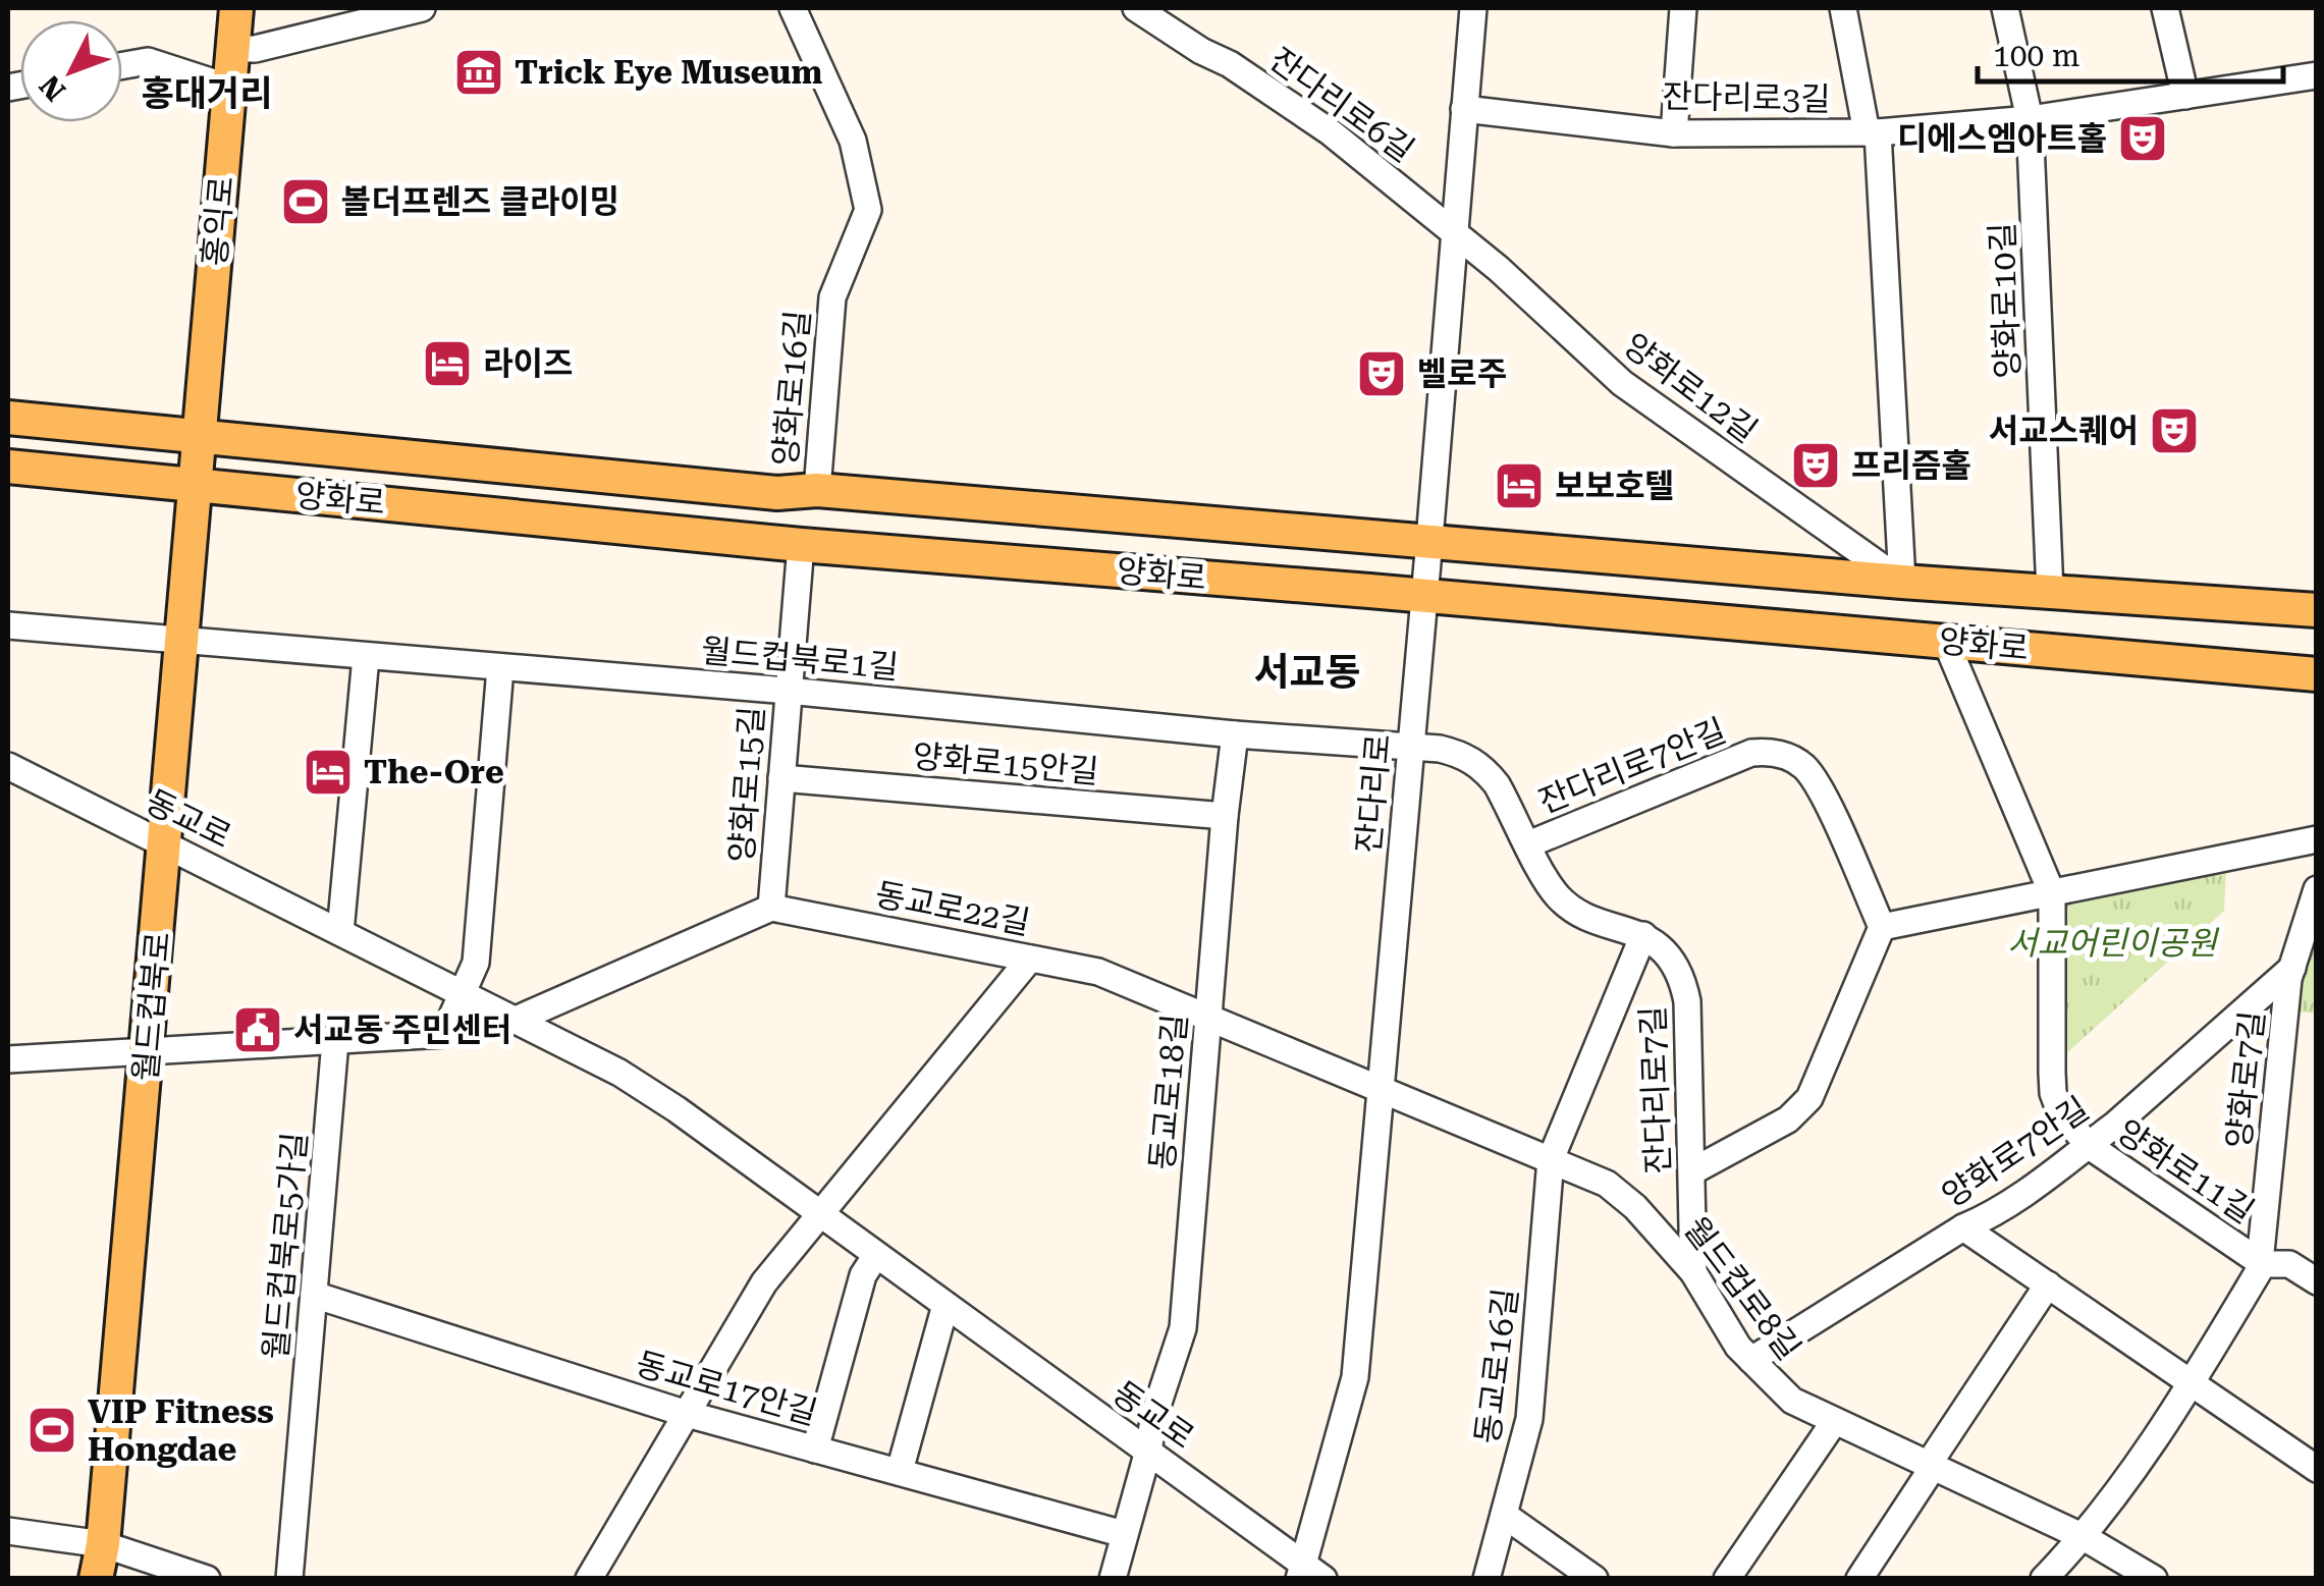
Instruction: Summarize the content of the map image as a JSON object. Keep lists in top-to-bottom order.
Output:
{
  "streets": {
    "main road": ["홍익로", "양화로", "월드컵북로"],
    "street": [
      "잔다리로3길",
      "잔다리로6길",
      "양화로10길",
      "양화로16길",
      "양화로12길",
      "월드컵북로1길",
      "양화로15안길",
      "잔다리로7안길",
      "양화로15길",
      "잔다리로",
      "동교로",
      "동교로22길",
      "양화로7길",
      "잔다리로7길",
      "동교로18길",
      "양화로7안길",
      "양화로11길",
      "월드컵북로5가길",
      "월드컵로8길",
      "동교로16길",
      "동교로17안길"
    ]
  },
  "crossings": [
    ["잔다리로3길", "양화로10길"],
    ["잔다리로3길", "잔다리로"],
    ["잔다리로6길", "양화로12길"],
    ["잔다리로6길", "잔다리로"],
    ["홍익로", "양화로"],
    ["홍익로", "월드컵북로"],
    ["양화로10길", "양화로"],
    ["양화로16길", "양화로"],
    ["양화로12길", "양화로"],
    ["양화로12길", "잔다리로"],
    ["양화로", "양화로15길"],
    ["양화로", "잔다리로"],
    ["양화로", "월드컵북로"],
    ["양화로", "양화로11길"],
    ["월드컵북로1길", "양화로15길"],
    ["월드컵북로1길", "잔다리로"],
    ["월드컵북로1길", "월드컵북로"],
    ["월드컵북로1길", "잔다리로7길"],
    ["월드컵북로1길", "동교로18길"],
    ["양화로15안길", "양화로15길"],
    ["양화로15안길", "동교로18길"],
    ["잔다리로7안길", "잔다리로7길"],
    ["양화로15길", "동교로22길"],
    ["잔다리로", "동교로"],
    ["잔다리로", "동교로22길"],
    ["잔다리로", "잔다리로7길"],
    ["잔다리로", "월드컵로8길"],
    ["동교로", "월드컵북로"],
    ["동교로", "동교로18길"],
    ["동교로22길", "동교로18길"],
    ["동교로22길", "월드컵로8길"],
    ["양화로7길", "양화로7안길"],
    ["양화로7길", "양화로11길"],
    ["양화로7길", "월드컵로8길"],
    ["잔다리로7길", "월드컵로8길"],
    ["동교로18길", "동교로17안길"],
    ["양화로7안길", "양화로11길"],
    ["양화로7안길", "월드컵로8길"],
    ["월드컵북로5가길", "동교로17안길"],
    ["월드컵로8길", "동교로16길"]
  ],
  "districts": ["홍대거리", "서교동"],
  "parks": ["서교어린이공원"],
  "places": {
    "museum": ["Trick Eye Museum"],
    "theatre": [
      "디에스엠아트홀",
      "벨로주",
      "서교스퀘어",
      "프리즘홀"
    ],
    "sports": ["볼더프렌즈 클라이밍", "VIP Fitness Hongdae"],
    "hotel": ["라이즈", "보보호텔", "The-Ore"],
    "public building": ["서교동 주민센터"]
  },
  "scale_bar": "100 m",
  "north": "bottom left"
}
